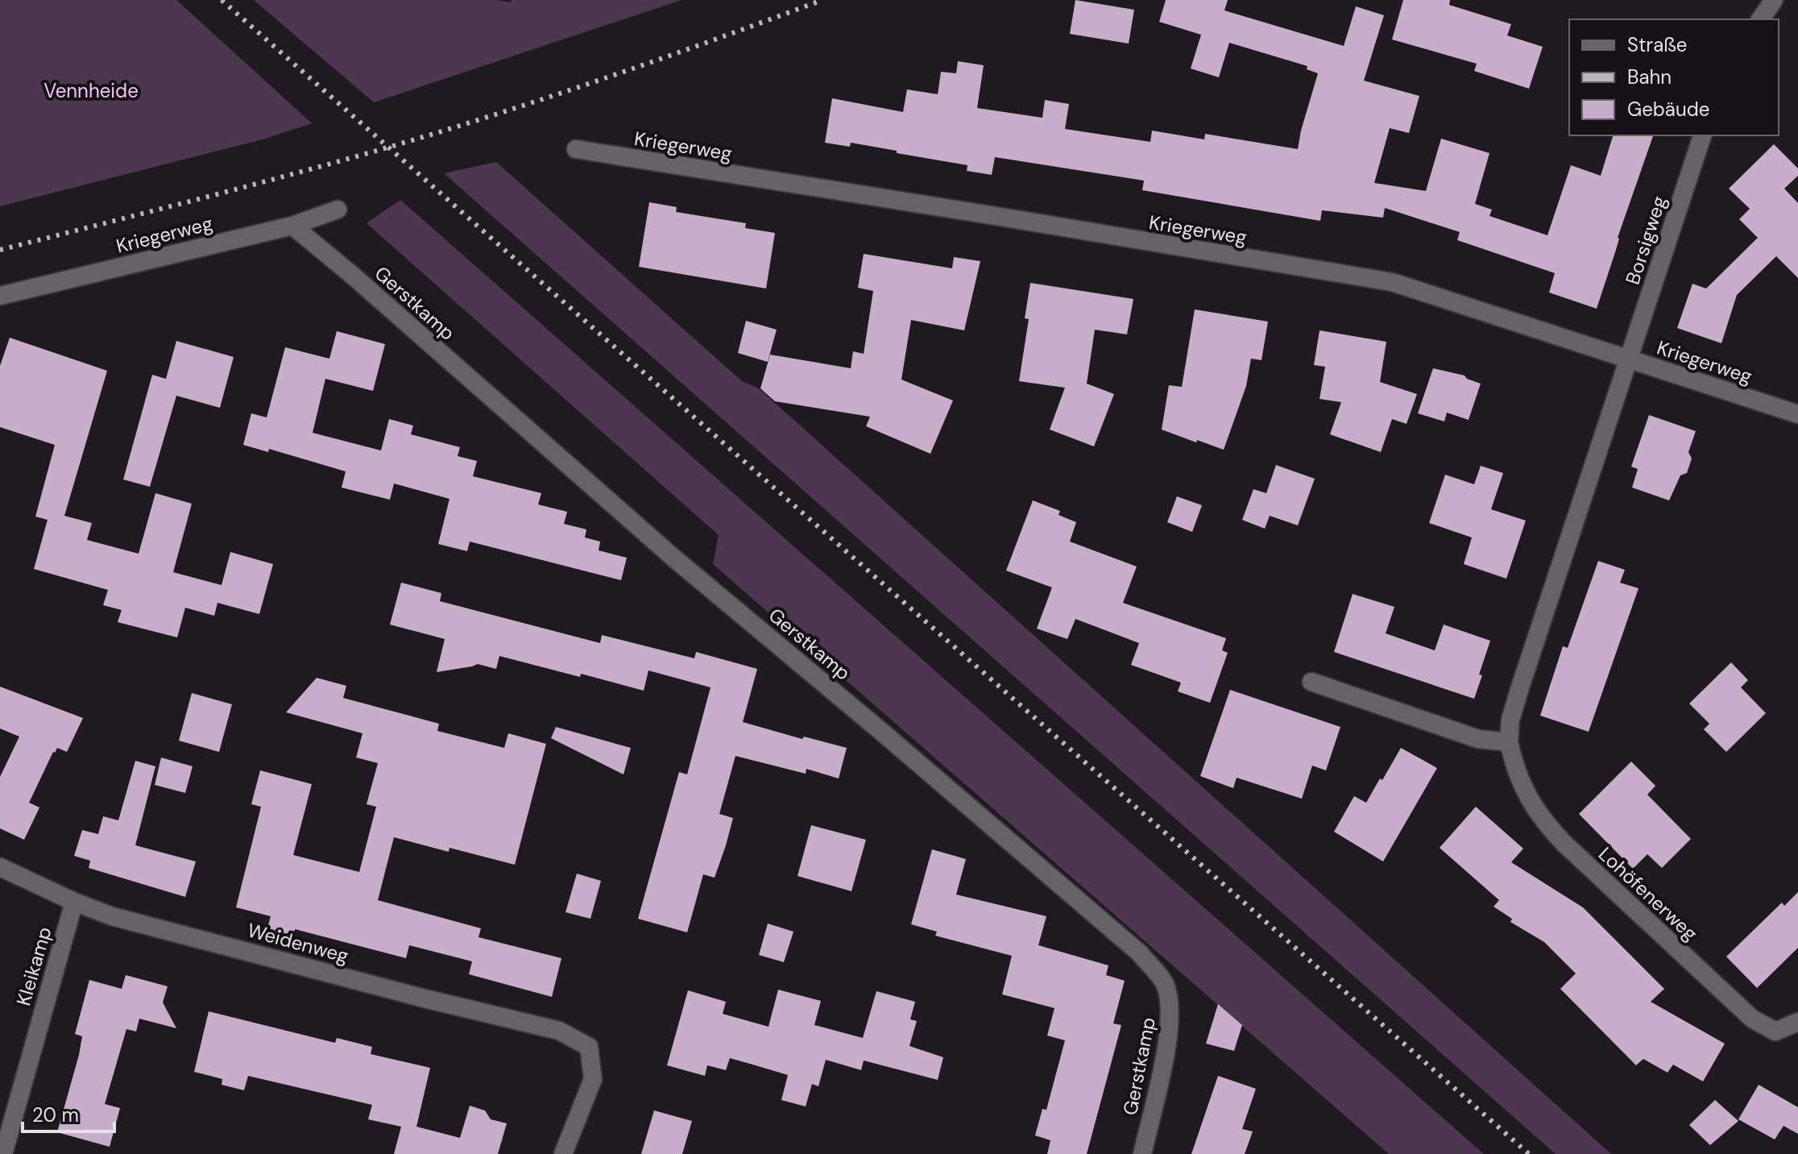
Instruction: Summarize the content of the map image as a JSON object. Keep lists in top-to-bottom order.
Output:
{
  "streets": {
    "street": [
      "Kriegerweg",
      "Borsigweg",
      "Gerstkamp",
      "Lohöfenerweg",
      "Weidenweg",
      "Kleikamp"
    ]
  },
  "crossings": [
    ["Kriegerweg", "Borsigweg"],
    ["Kriegerweg", "Gerstkamp"],
    ["Kriegerweg", "Lohöfenerweg"],
    ["Borsigweg", "Lohöfenerweg"],
    ["Weidenweg", "Kleikamp"]
  ],
  "parks": ["Vennheide"],
  "legend": ["Straße", "Bahn", "Gebäude"],
  "scale_bar": "20 m"
}
